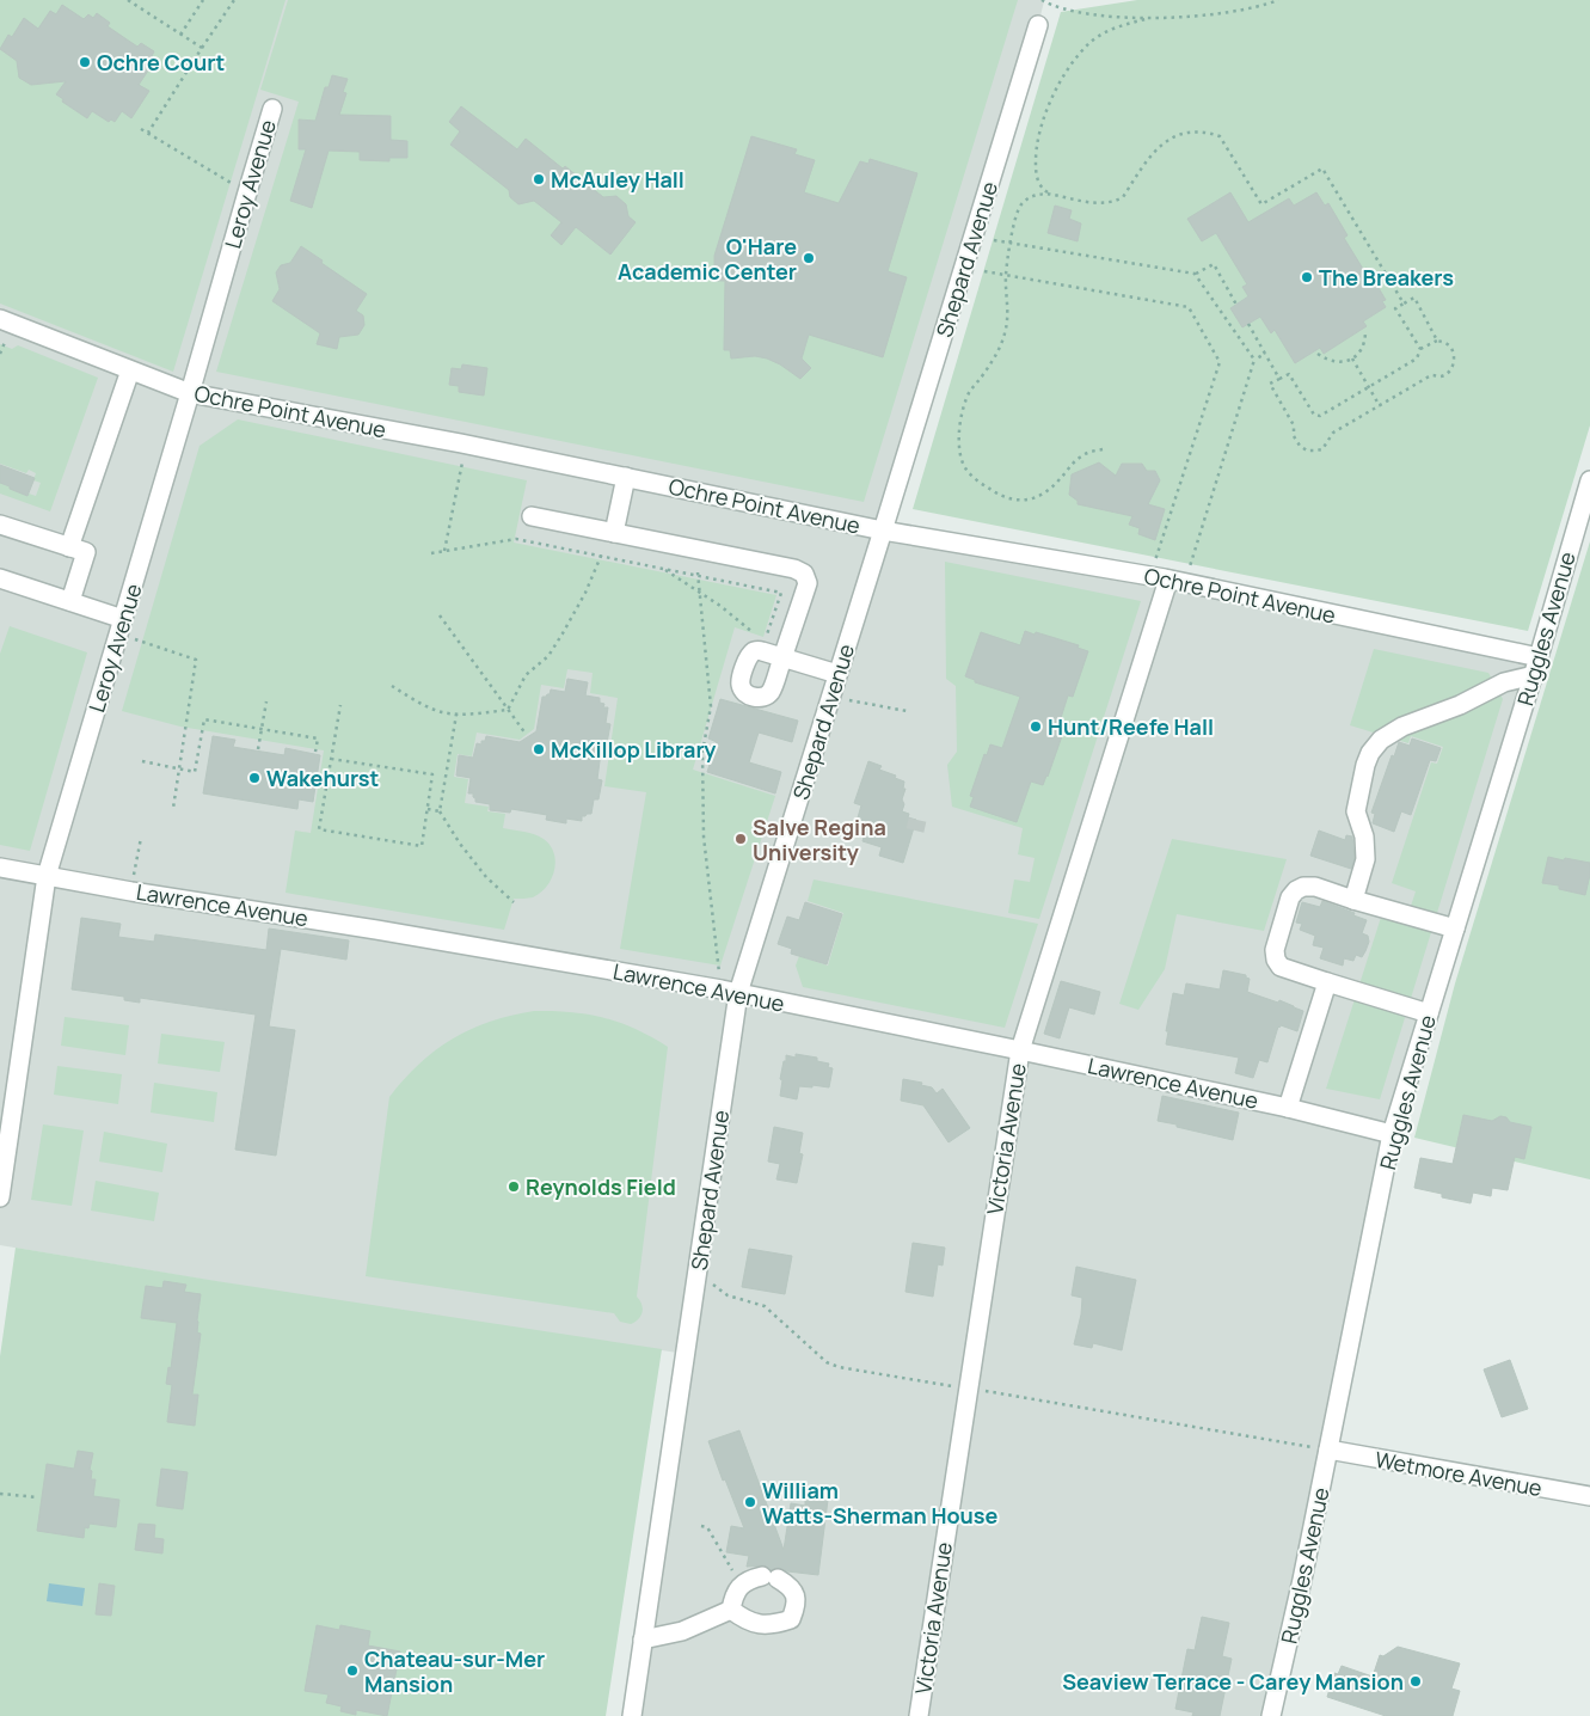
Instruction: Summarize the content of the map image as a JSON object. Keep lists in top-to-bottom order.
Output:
{
  "streets": {
    "street": [
      "Leroy Avenue",
      "Shepard Avenue",
      "Ochre Point Avenue",
      "Ruggles Avenue",
      "Lawrence Avenue",
      "Victoria Avenue",
      "Wetmore Avenue"
    ]
  },
  "crossings": [
    ["Leroy Avenue", "Ochre Point Avenue"],
    ["Leroy Avenue", "Lawrence Avenue"],
    ["Shepard Avenue", "Ochre Point Avenue"],
    ["Shepard Avenue", "Lawrence Avenue"],
    ["Ochre Point Avenue", "Ruggles Avenue"],
    ["Ochre Point Avenue", "Victoria Avenue"],
    ["Ruggles Avenue", "Lawrence Avenue"],
    ["Ruggles Avenue", "Wetmore Avenue"],
    ["Lawrence Avenue", "Victoria Avenue"]
  ],
  "places": [
    "Ochre Court",
    "McAuley Hall",
    "O'Hare Academic Center",
    "The Breakers",
    "Hunt/Reefe Hall",
    "McKillop Library",
    "Wakehurst",
    "Salve Regina University",
    "Reynolds Field",
    "William Watts-Sherman House",
    "Chateau-sur-Mer Mansion",
    "Seaview Terrace - Carey Mansion"
  ]
}
